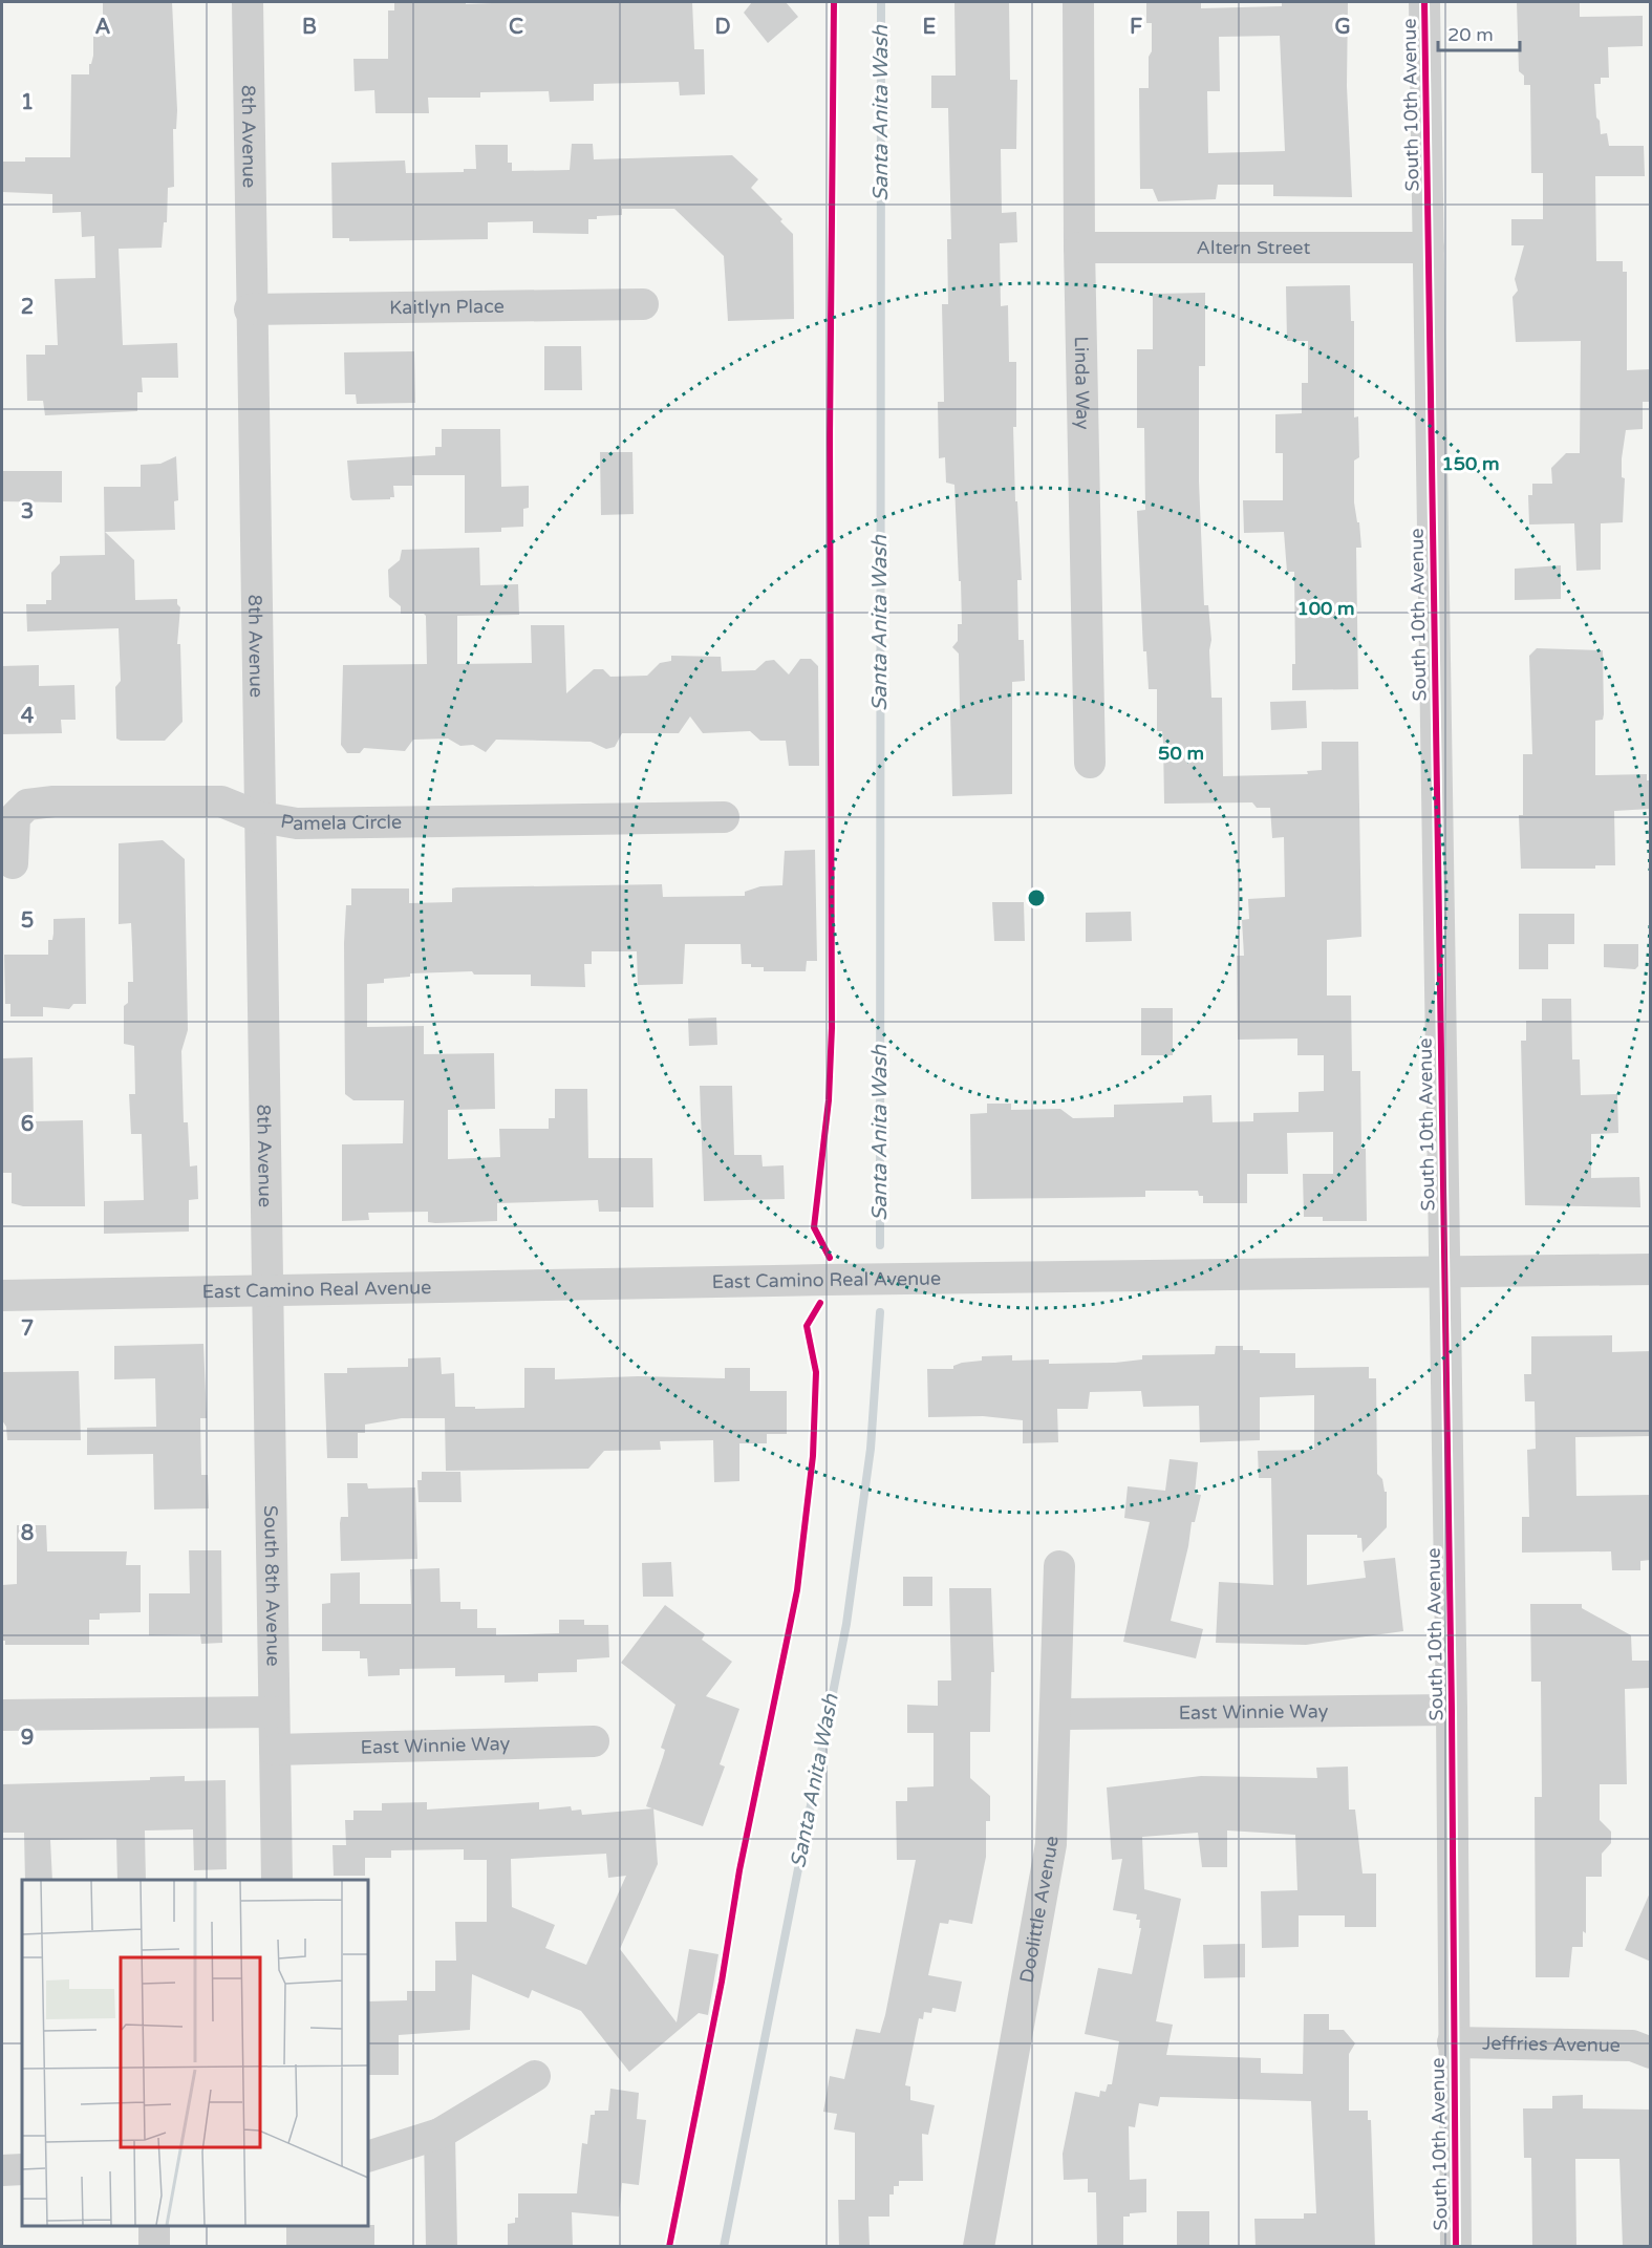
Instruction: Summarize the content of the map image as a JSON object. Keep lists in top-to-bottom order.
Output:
{
  "streets": {
    "street": [
      "South 10th Avenue",
      "8th Avenue",
      "Altern Street",
      "Kaitlyn Place",
      "Linda Way",
      "Pamela Circle",
      "East Camino Real Avenue",
      "South 8th Avenue",
      "East Winnie Way",
      "Doolittle Avenue",
      "Jeffries Avenue"
    ]
  },
  "crossings": [
    ["South 10th Avenue", "Altern Street"],
    ["South 10th Avenue", "East Camino Real Avenue"],
    ["South 10th Avenue", "East Winnie Way"],
    ["South 10th Avenue", "Jeffries Avenue"],
    ["8th Avenue", "Kaitlyn Place"],
    ["8th Avenue", "Pamela Circle"],
    ["8th Avenue", "East Camino Real Avenue"],
    ["8th Avenue", "South 8th Avenue"],
    ["Altern Street", "Linda Way"],
    ["East Camino Real Avenue", "South 8th Avenue"],
    ["South 8th Avenue", "East Winnie Way"],
    ["East Winnie Way", "Doolittle Avenue"]
  ],
  "water": ["Santa Anita Wash"],
  "scale_bar": "20 m",
  "grid": {
    "columns": [
      "A",
      "B",
      "C",
      "D",
      "E",
      "F",
      "G"
    ],
    "rows": [
      "1",
      "2",
      "3",
      "4",
      "5",
      "6",
      "7",
      "8",
      "9"
    ]
  },
  "rings": ["150 m", "100 m", "50 m"]
}
